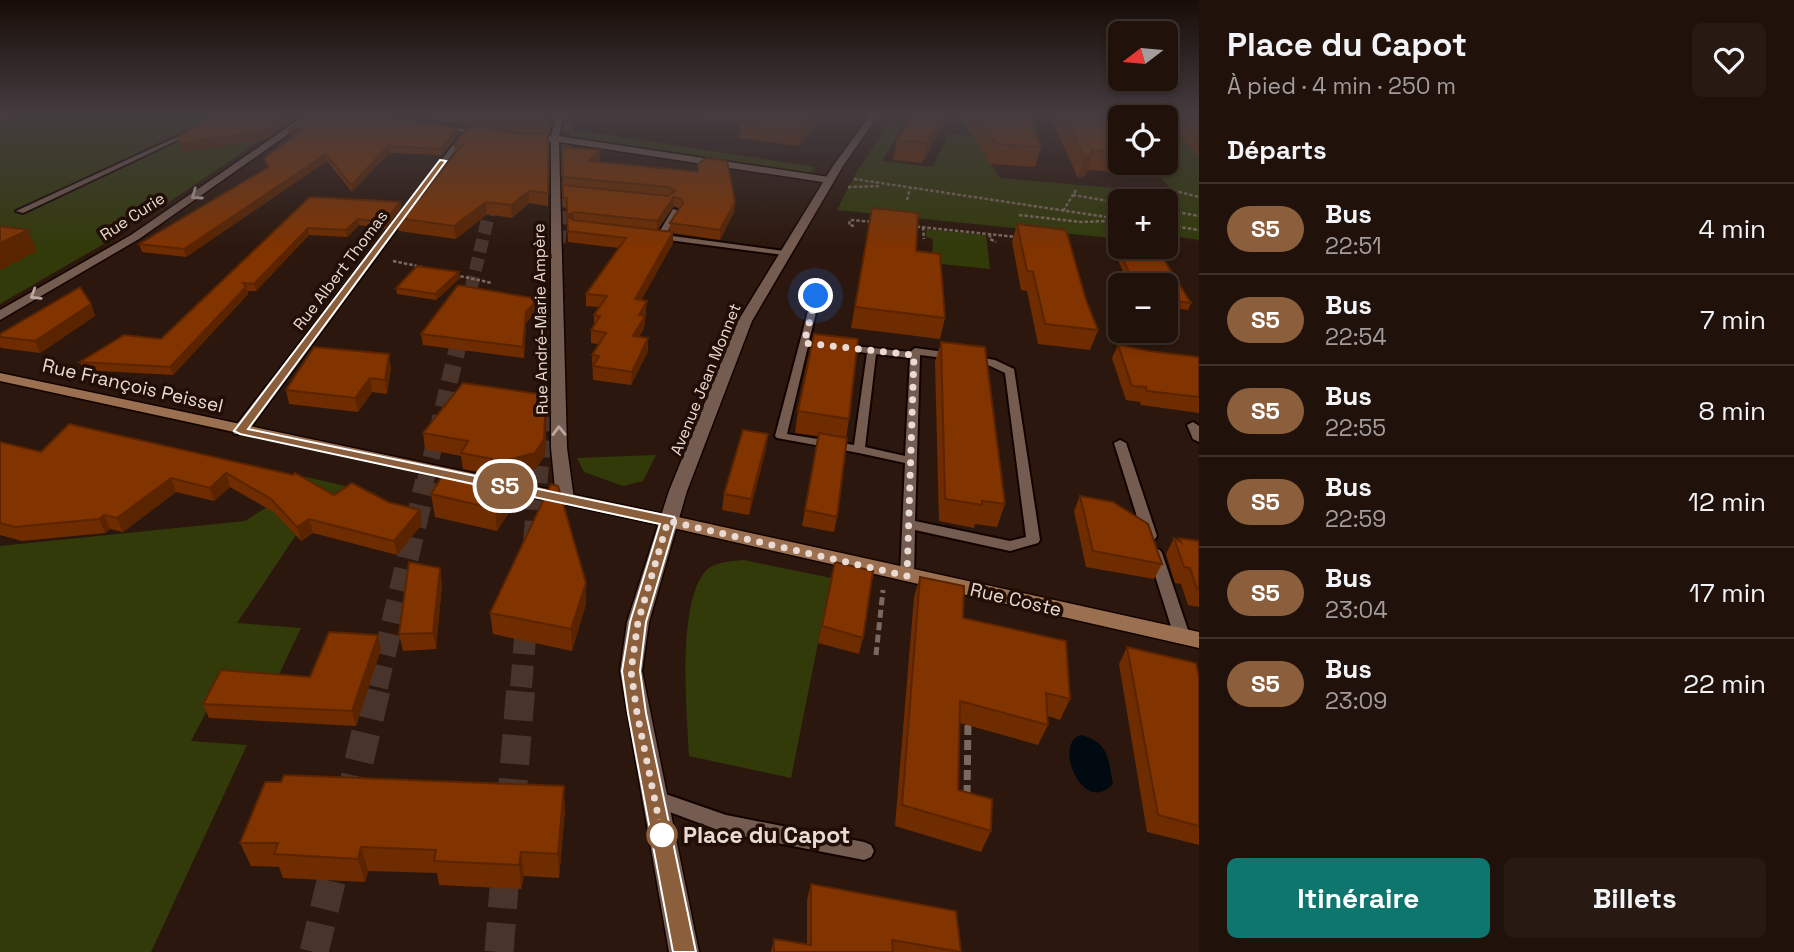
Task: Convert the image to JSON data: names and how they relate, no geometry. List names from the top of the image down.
{
  "streets": {
    "main road": ["Rue François Peissel", "Rue Coste"],
    "street": [
      "Rue Curie",
      "Rue Albert Thomas",
      "Rue André-Marie Ampère",
      "Avenue Jean Monnet"
    ]
  },
  "crossings": [
    ["Rue Albert Thomas", "Rue François Peissel"],
    ["Rue André-Marie Ampère", "Rue François Peissel"],
    ["Avenue Jean Monnet", "Rue François Peissel"],
    ["Avenue Jean Monnet", "Rue Coste"],
    ["Rue François Peissel", "Rue Coste"]
  ],
  "one_way": ["Rue Curie", "Rue André-Marie Ampère"],
  "places": ["Place du Capot"],
  "lines": ["bus line S5"],
  "north": "left",
  "page": {
    "on_map": "S5",
    "heading": [
      ["Place du Capot", "À pied · 4 min · 250 m"],
      "Départs"
    ],
    "map_buttons": ["+", "−"],
    "list": [
      {
        "mark": "S5",
        "name": "Bus",
        "note": "22:51",
        "value": "4 min"
      },
      {
        "mark": "S5",
        "name": "Bus",
        "note": "22:54",
        "value": "7 min"
      },
      {
        "mark": "S5",
        "name": "Bus",
        "note": "22:55",
        "value": "8 min"
      },
      {
        "mark": "S5",
        "name": "Bus",
        "note": "22:59",
        "value": "12 min"
      },
      {
        "mark": "S5",
        "name": "Bus",
        "note": "23:04",
        "value": "17 min"
      },
      {
        "mark": "S5",
        "name": "Bus",
        "note": "23:09",
        "value": "22 min"
      }
    ],
    "buttons": ["Itinéraire", "Billets"]
  }
}
